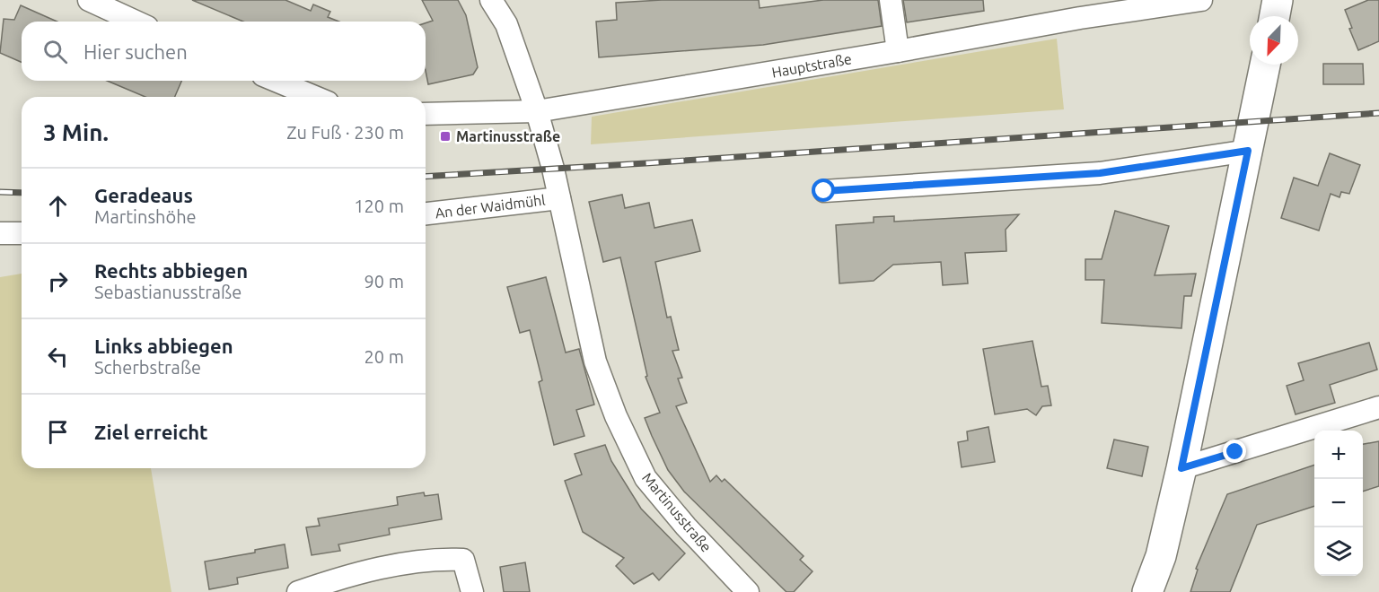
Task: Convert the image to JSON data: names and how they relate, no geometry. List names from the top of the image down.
{
  "streets": {
    "street": ["Hauptstraße", "An der Waidmühl", "Martinusstraße"]
  },
  "crossings": [
    ["Hauptstraße", "Martinusstraße"],
    ["An der Waidmühl", "Martinusstraße"]
  ],
  "places": {
    "transit": ["Martinusstraße"]
  },
  "north": "bottom left",
  "page": {
    "search": "Hier suchen",
    "heading": ["3 Min.", "Zu Fuß · 230 m"],
    "list": [
      ["Geradeaus", "Martinshöhe", "120 m"],
      ["Rechts abbiegen", "Sebastianusstraße", "90 m"],
      ["Links abbiegen", "Scherbstraße", "20 m"],
      "Ziel erreicht"
    ],
    "map_buttons": ["+", "−"]
  }
}
